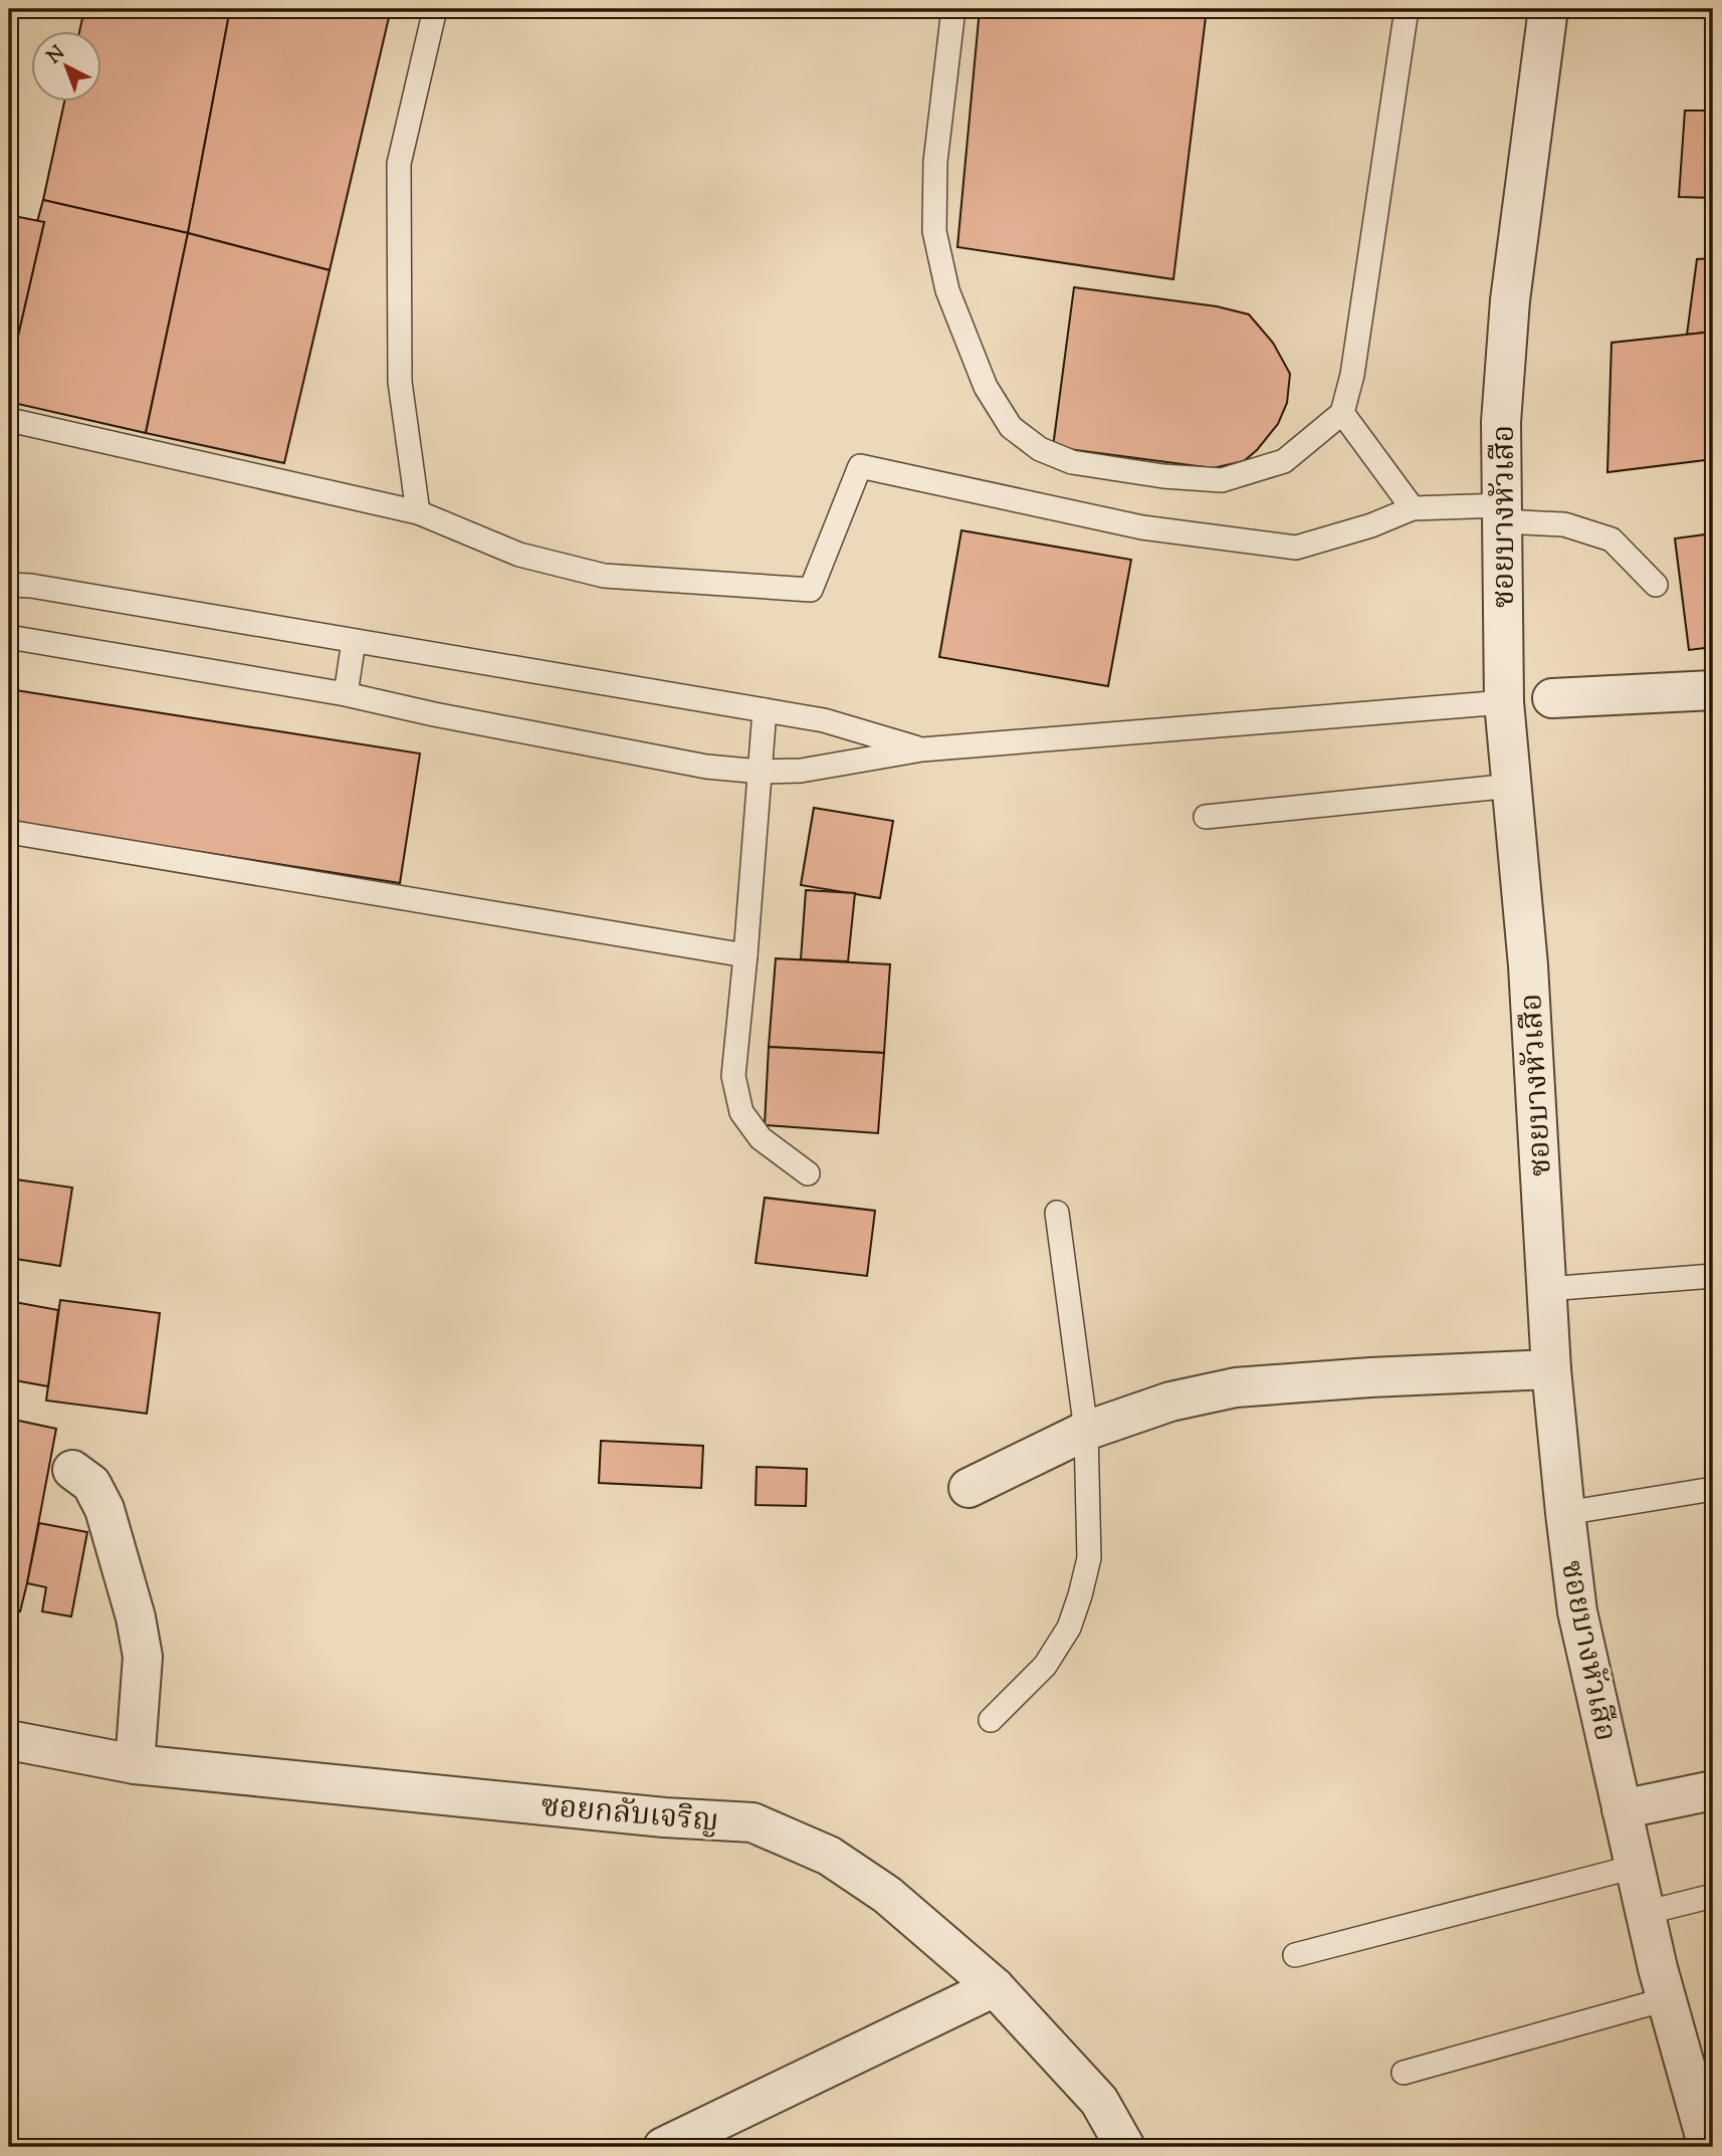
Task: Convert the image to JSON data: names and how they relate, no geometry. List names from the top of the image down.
{
  "streets": {
    "street": ["ซอยบางหัวเสือ", "ซอยกลับเจริญ"]
  },
  "north": "top left"
}
